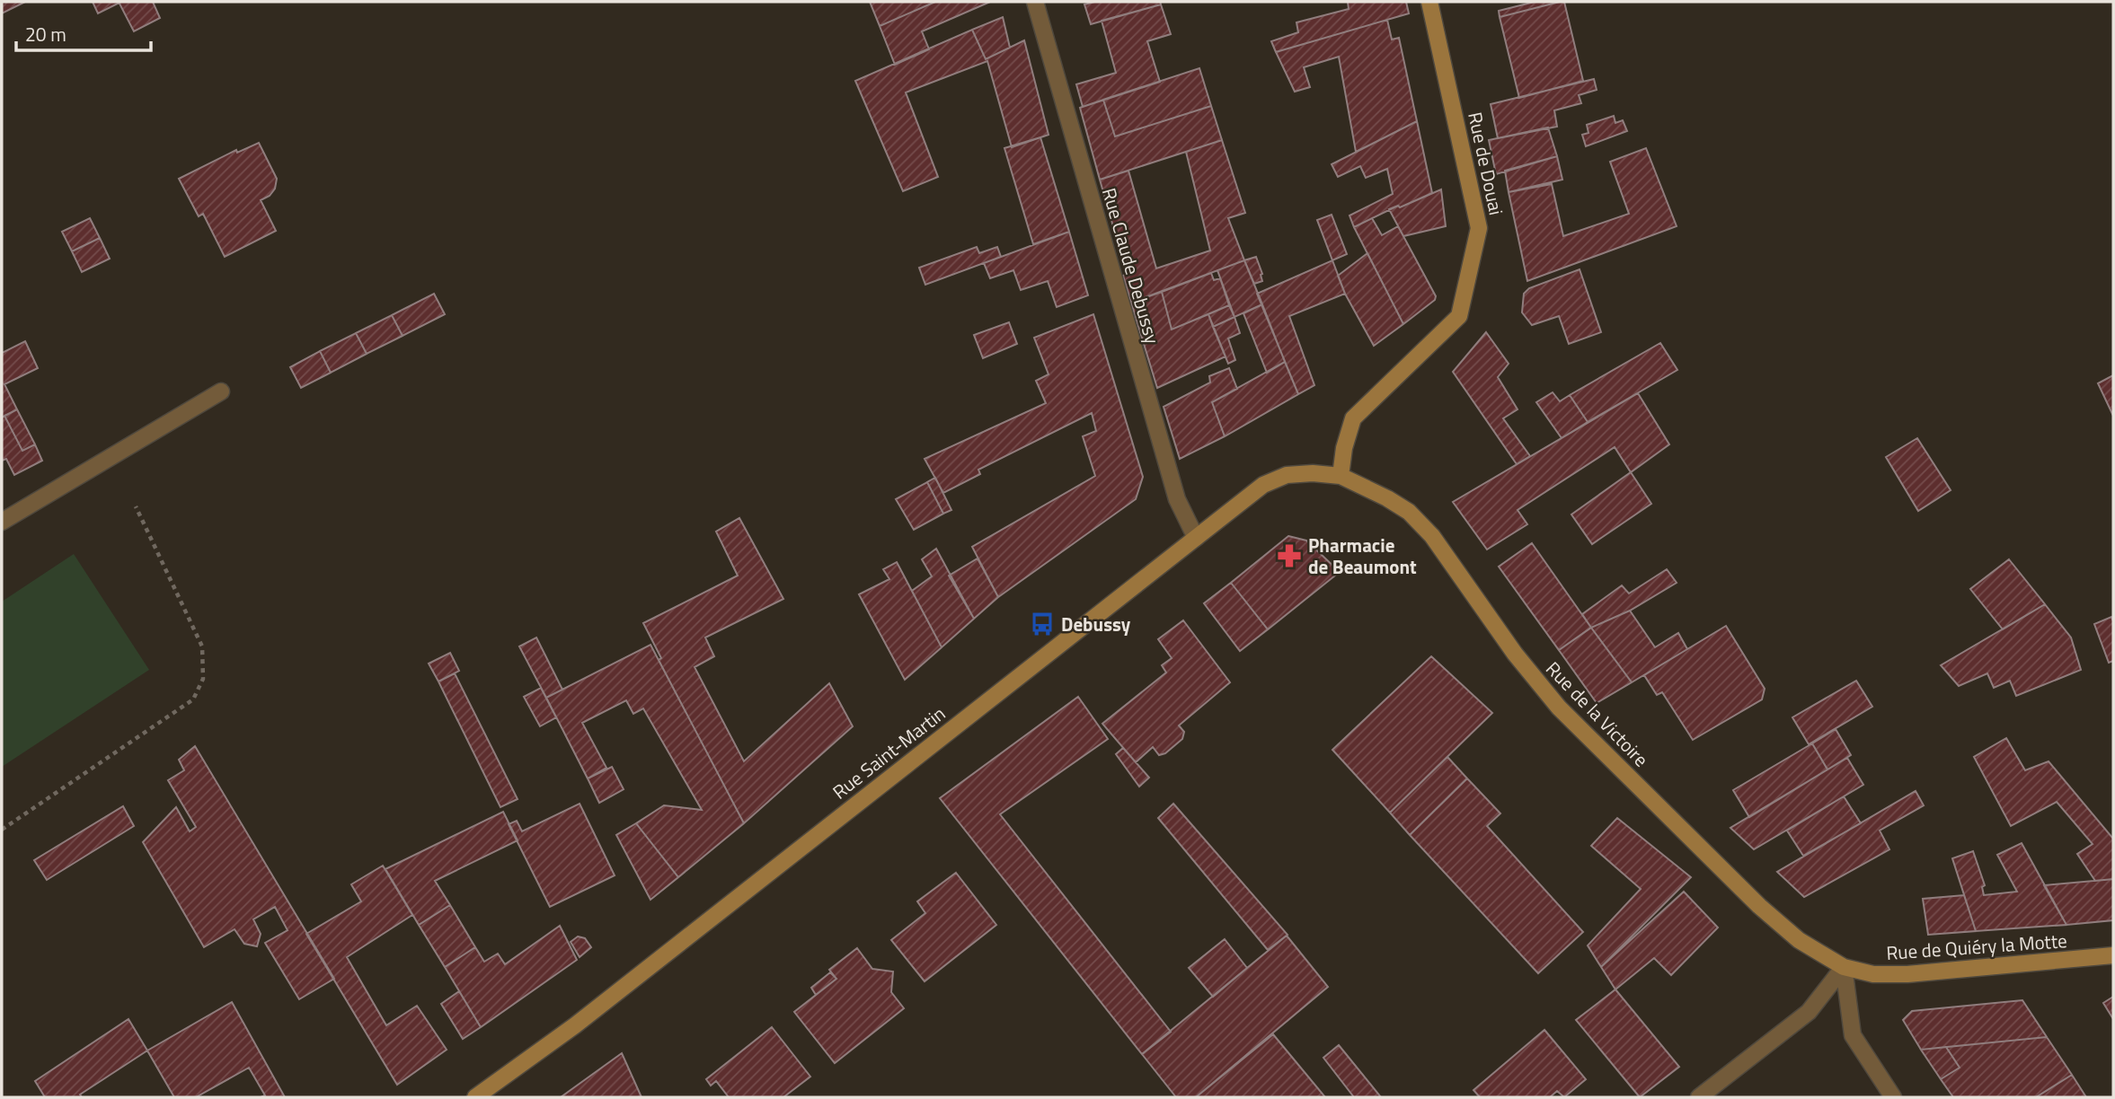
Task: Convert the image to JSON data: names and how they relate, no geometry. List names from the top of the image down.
{
  "streets": {
    "main road": [
      "Rue de Douai",
      "Rue de la Victoire",
      "Rue Saint-Martin",
      "Rue de Quiéry la Motte"
    ],
    "street": ["Rue Claude Debussy"]
  },
  "crossings": [
    ["Rue de Douai", "Rue de la Victoire"],
    ["Rue de Douai", "Rue Saint-Martin"],
    ["Rue Claude Debussy", "Rue Saint-Martin"],
    ["Rue de la Victoire", "Rue Saint-Martin"],
    ["Rue de la Victoire", "Rue de Quiéry la Motte"]
  ],
  "places": {
    "pharmacy": ["Pharmacie de Beaumont"],
    "bus stop": ["Debussy"]
  },
  "scale_bar": "20 m"
}
